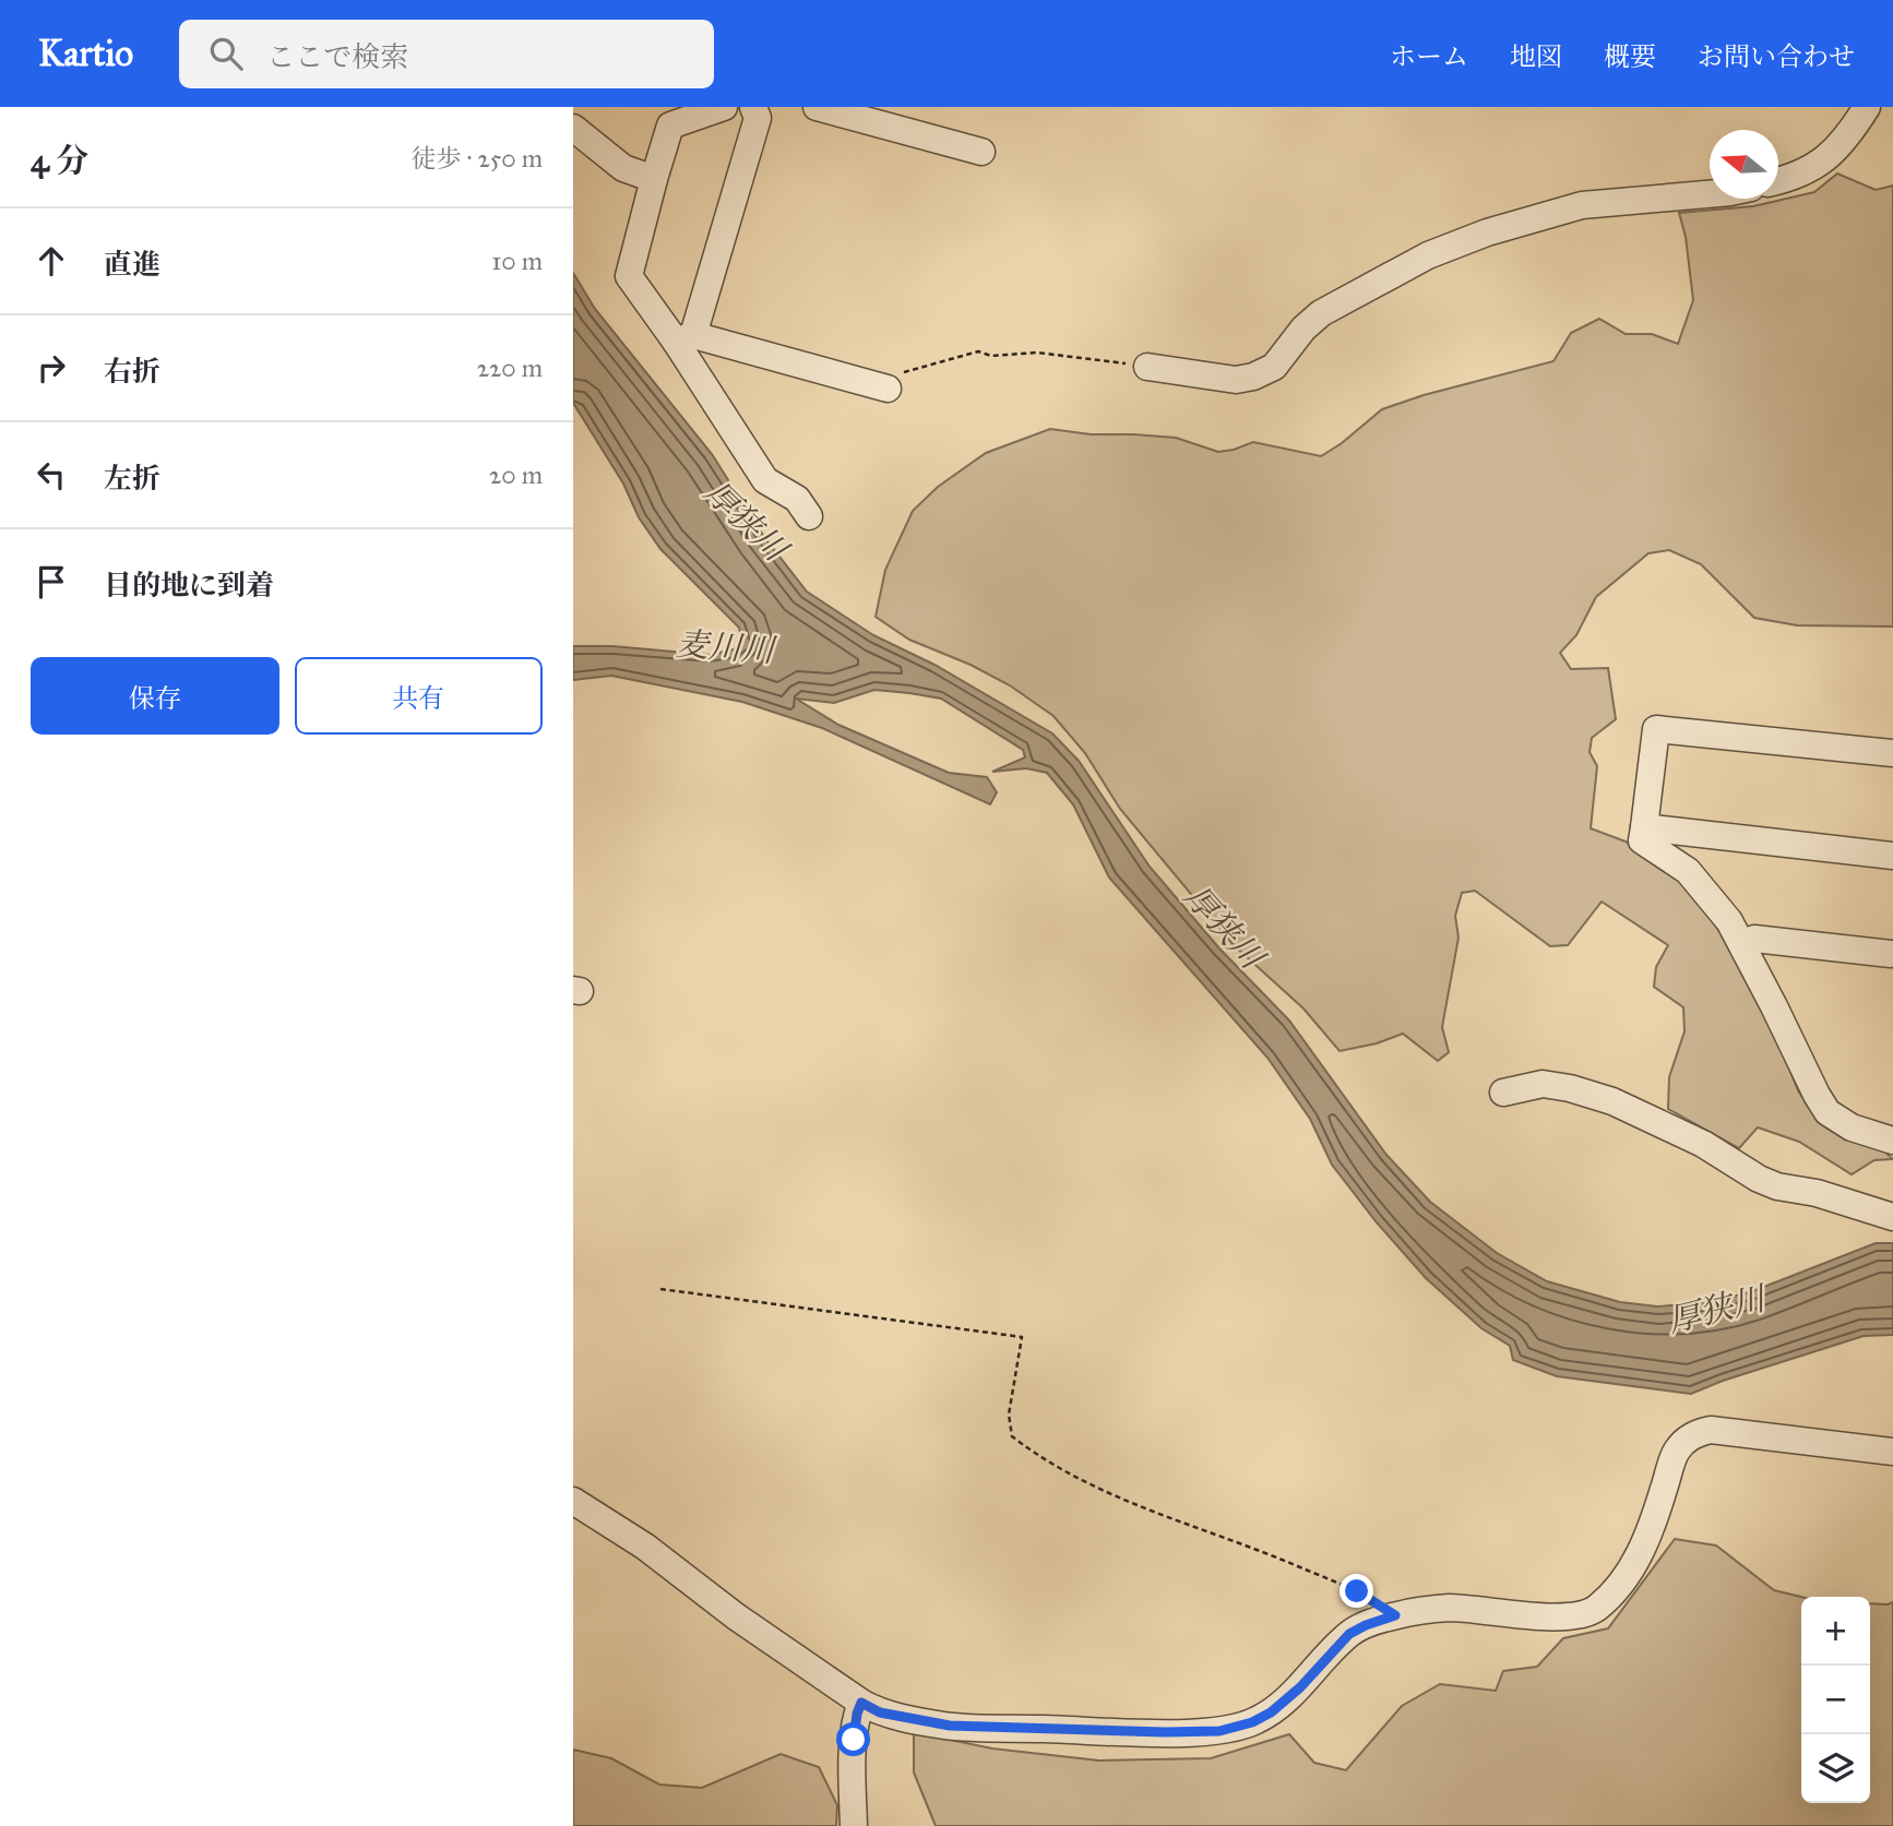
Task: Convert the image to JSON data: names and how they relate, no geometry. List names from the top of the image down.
{
  "water": ["厚狭川", "麦川川"],
  "north": "left",
  "page": {
    "header": "Kartio",
    "search": "ここで検索",
    "nav": [
      "ホーム",
      "地図",
      "概要",
      "お問い合わせ"
    ],
    "heading": ["4 分", "徒歩 · 250 m"],
    "list": [
      ["直進", "10 m"],
      ["右折", "220 m"],
      ["左折", "20 m"],
      "目的地に到着"
    ],
    "buttons": ["保存", "共有"],
    "map_buttons": ["+", "−"]
  }
}
